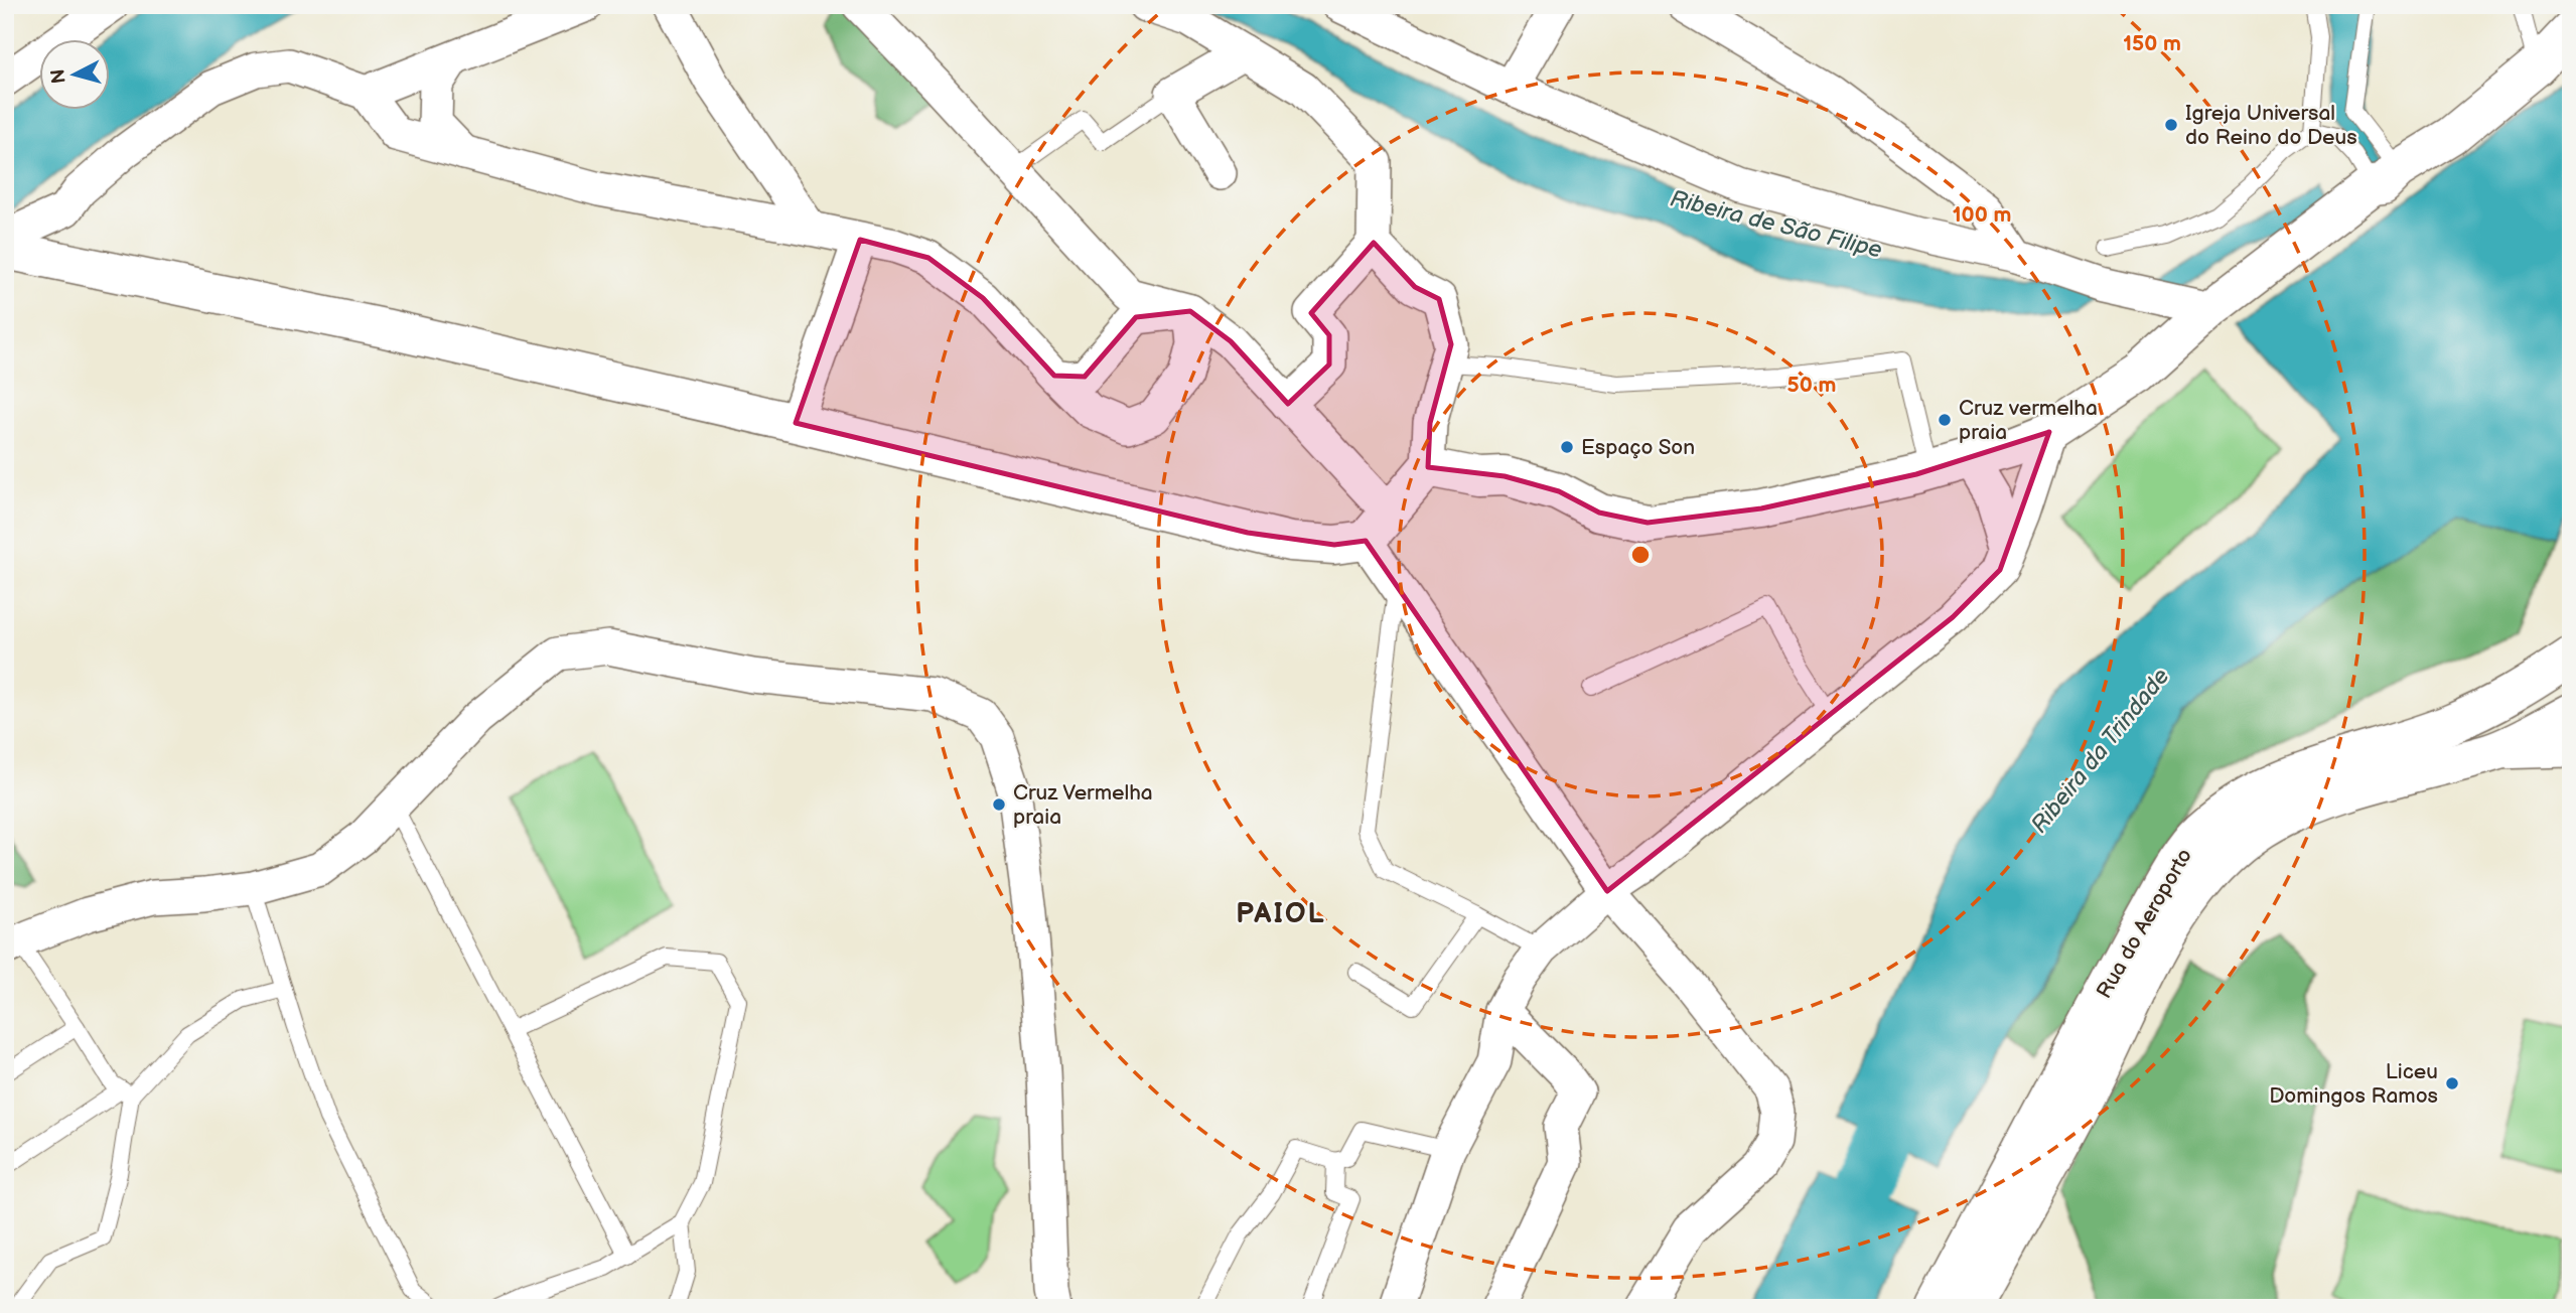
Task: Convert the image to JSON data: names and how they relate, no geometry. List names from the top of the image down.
{
  "streets": {
    "street": ["Rua do Aeroporto"]
  },
  "districts": ["PAIOL"],
  "water": ["Ribeira de São Filipe", "Ribeira da Trindade"],
  "places": [
    "Igreja Universal do Reino do Deus",
    "Cruz vermelha praia",
    "Espaço Son",
    "Cruz Vermelha praia",
    "Liceu Domingos Ramos"
  ],
  "north": "left",
  "rings": ["150 m", "100 m", "50 m"]
}
